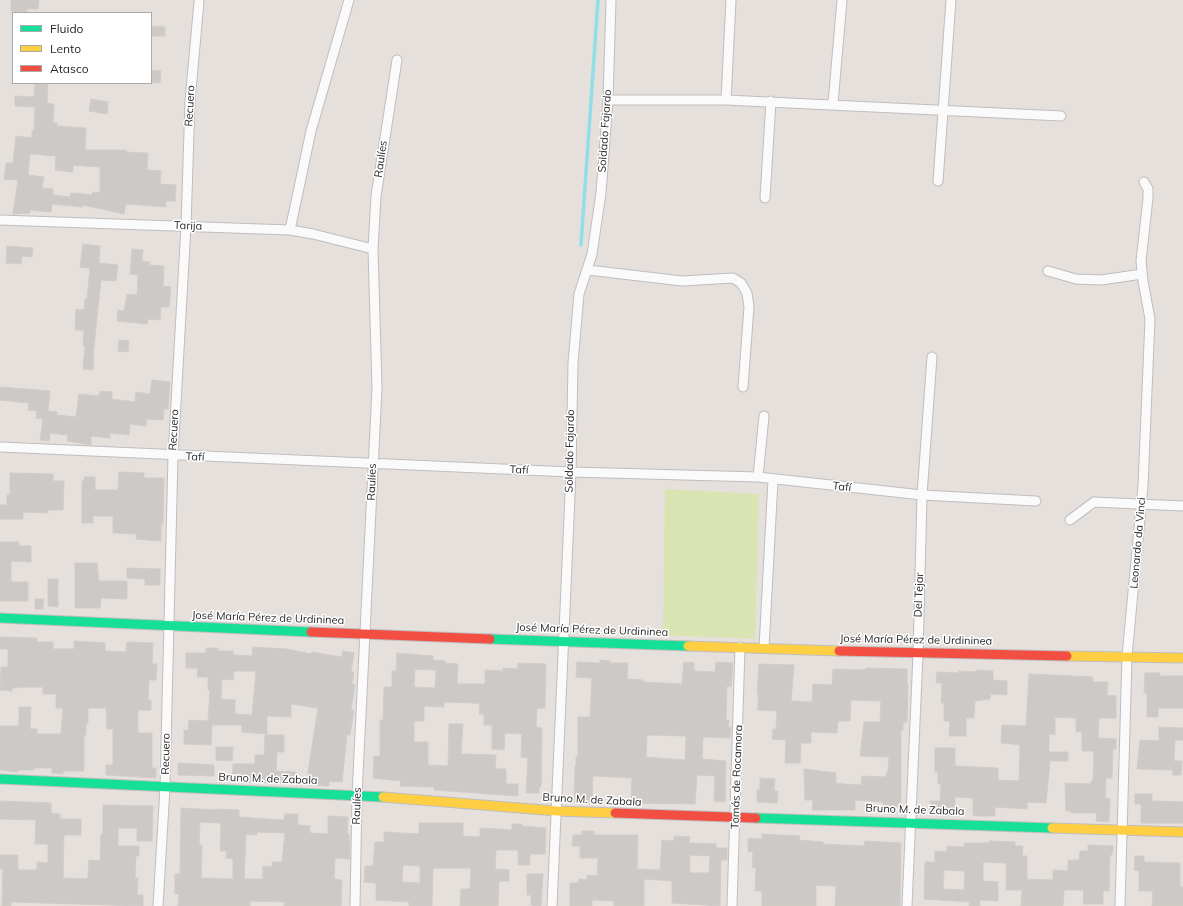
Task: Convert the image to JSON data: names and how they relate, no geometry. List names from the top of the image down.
{
  "streets": {
    "street": [
      "Recuero",
      "Soldado Fajardo",
      "Raulíes",
      "Tarija",
      "Tafí",
      "Leonardo da Vinci",
      "Del Tejar",
      "José María Pérez de Urdininea",
      "Tomás de Rocamora",
      "Bruno M. de Zabala"
    ]
  },
  "crossings": [
    ["Recuero", "Tarija"],
    ["Recuero", "Tafí"],
    ["Recuero", "José María Pérez de Urdininea"],
    ["Recuero", "Bruno M. de Zabala"],
    ["Soldado Fajardo", "Tafí"],
    ["Soldado Fajardo", "José María Pérez de Urdininea"],
    ["Soldado Fajardo", "Bruno M. de Zabala"],
    ["Raulíes", "Tarija"],
    ["Raulíes", "Tafí"],
    ["Raulíes", "José María Pérez de Urdininea"],
    ["Raulíes", "Bruno M. de Zabala"],
    ["Tafí", "Del Tejar"],
    ["Leonardo da Vinci", "José María Pérez de Urdininea"],
    ["Leonardo da Vinci", "Bruno M. de Zabala"],
    ["Del Tejar", "José María Pérez de Urdininea"],
    ["Del Tejar", "Bruno M. de Zabala"],
    ["José María Pérez de Urdininea", "Tomás de Rocamora"],
    ["Tomás de Rocamora", "Bruno M. de Zabala"]
  ],
  "legend": ["Fluido", "Lento", "Atasco"]
}
